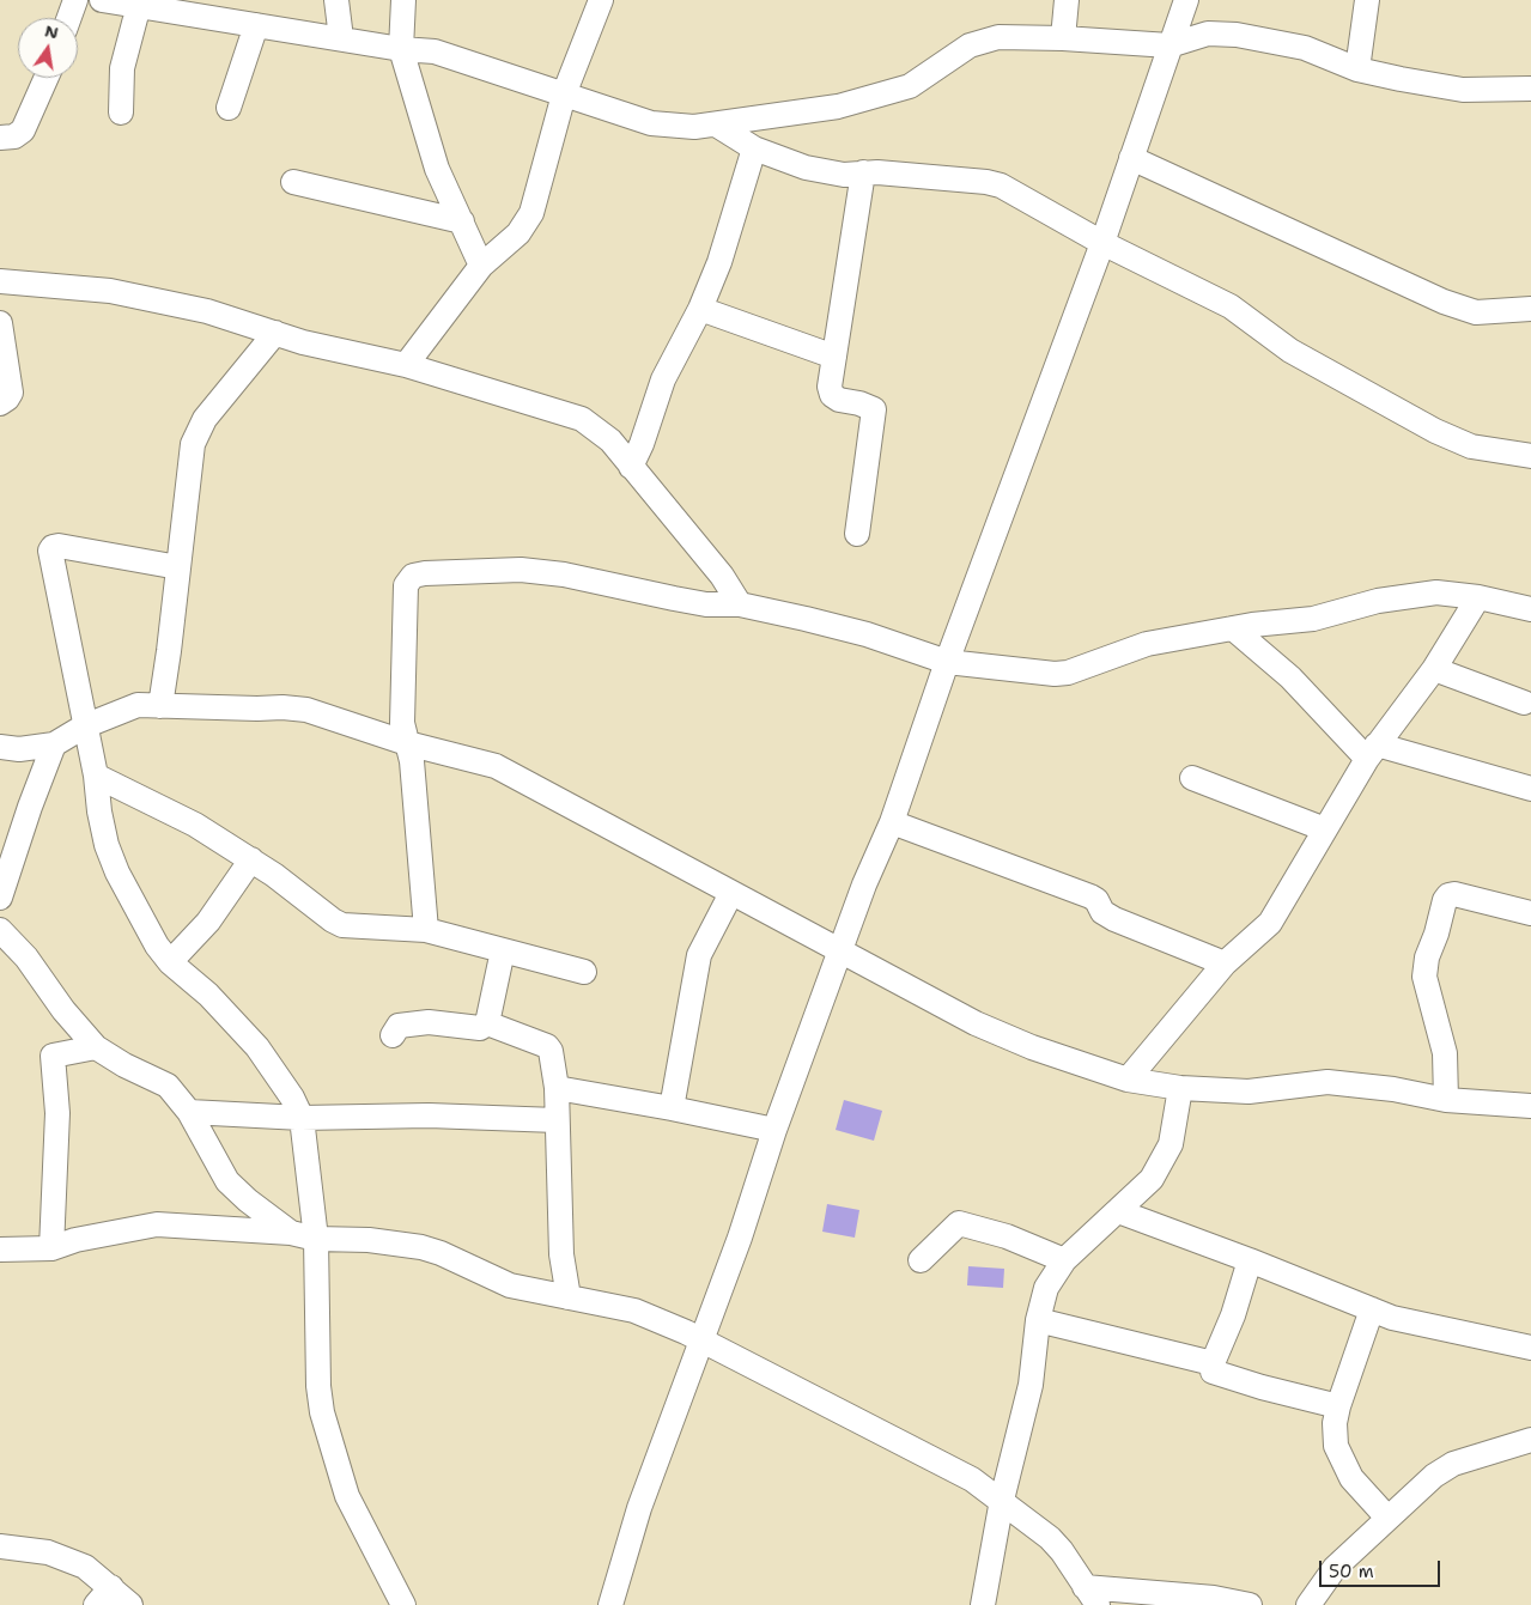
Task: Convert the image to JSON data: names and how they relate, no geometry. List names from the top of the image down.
{
  "scale_bar": "50 m",
  "north": "top"
}
